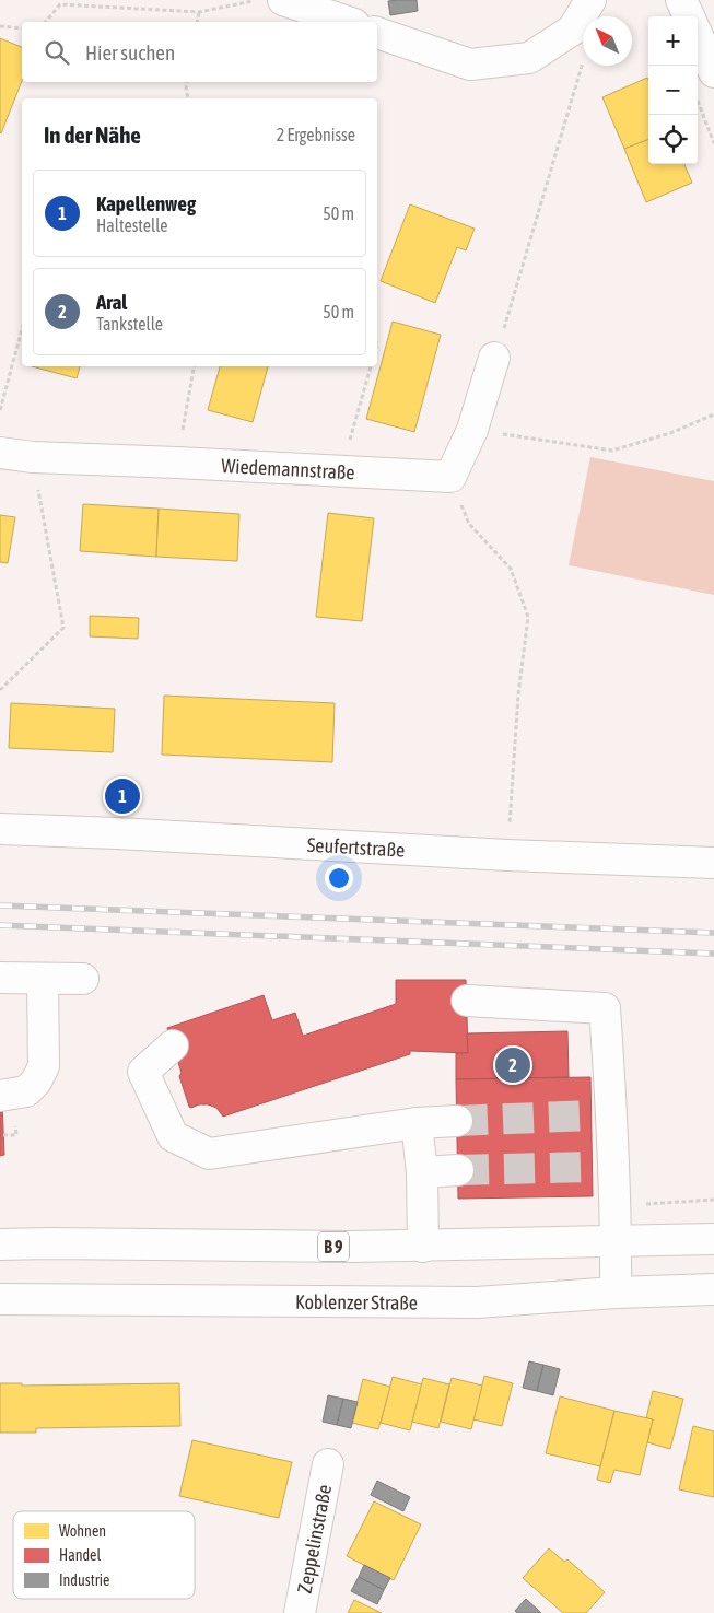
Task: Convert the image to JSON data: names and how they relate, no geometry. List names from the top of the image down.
{
  "streets": {
    "main road": [
      "Wiedemannstraße",
      "Seufertstraße",
      "B 9",
      "Koblenzer Straße",
      "Zeppelinstraße"
    ]
  },
  "legend": ["Wohnen", "Handel", "Industrie"],
  "north": "top left",
  "page": {
    "map_buttons": ["+", "−"],
    "search": "Hier suchen",
    "heading": ["In der Nähe", "2 Ergebnisse"],
    "list": [
      {
        "mark": "1",
        "name": "Kapellenweg",
        "note": "Haltestelle",
        "value": "50 m"
      },
      {
        "mark": "2",
        "name": "Aral",
        "note": "Tankstelle",
        "value": "50 m"
      }
    ],
    "pins": ["1", "2"]
  }
}
